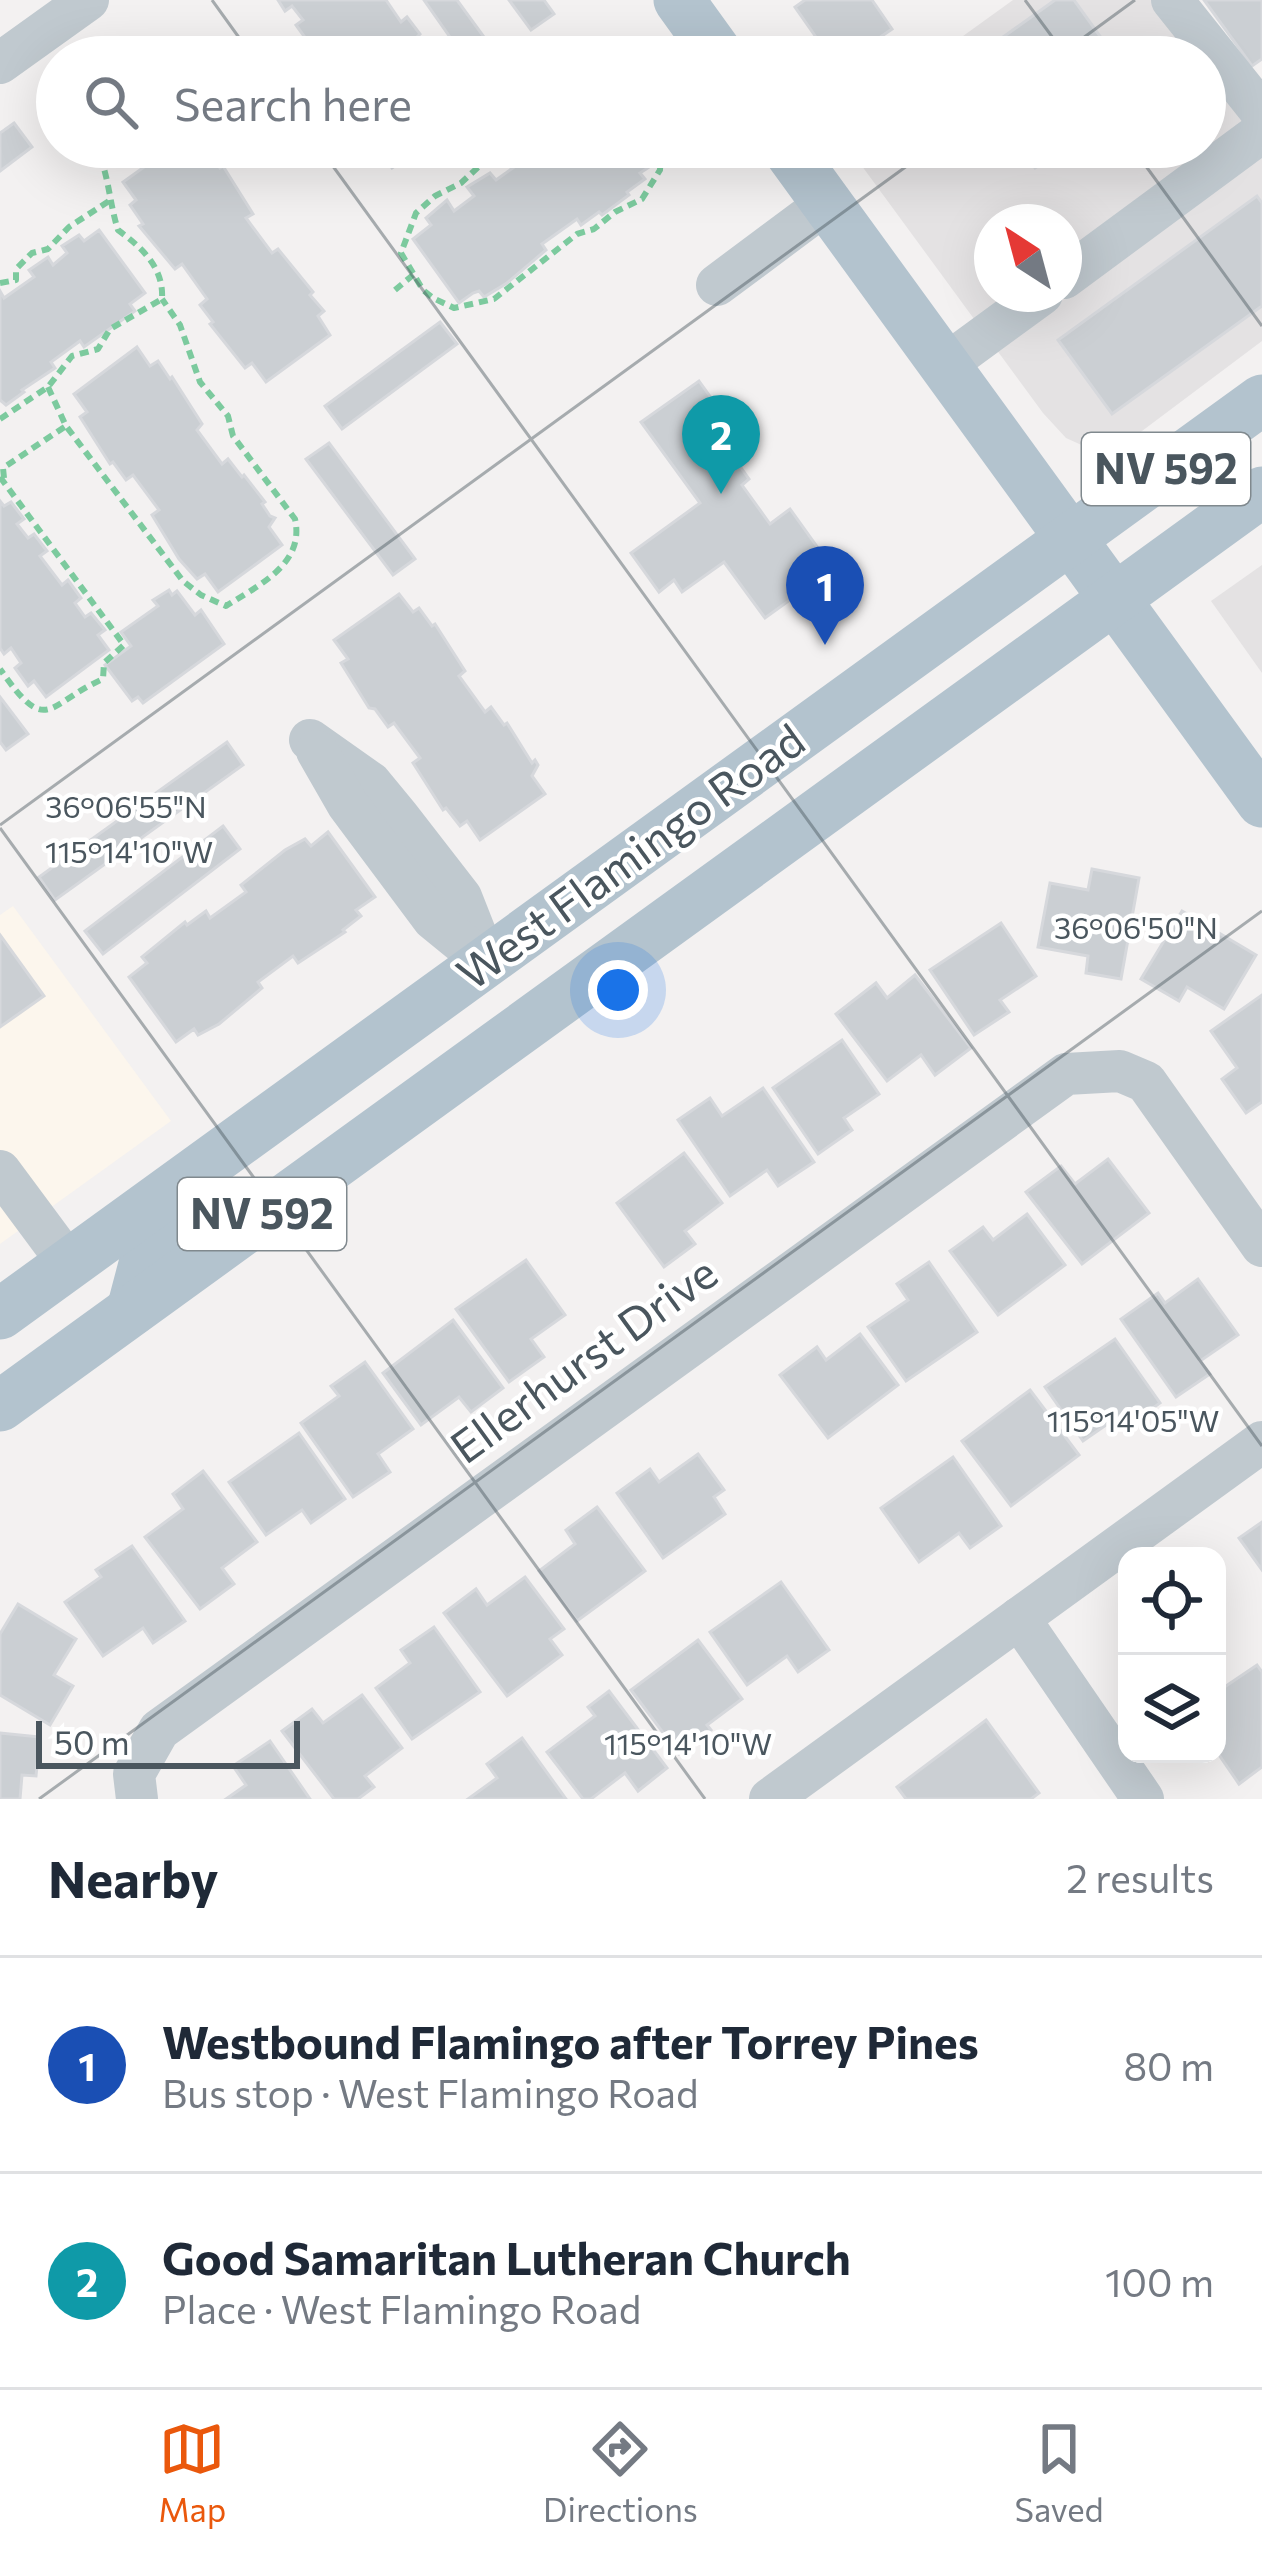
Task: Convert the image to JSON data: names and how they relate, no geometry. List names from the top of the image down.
{
  "streets": {
    "main road": ["NV 592", "West Flamingo Road"],
    "street": ["Ellerhurst Drive"]
  },
  "scale_bar": "50 m",
  "north": "top left",
  "page": {
    "search": "Search here",
    "pins": ["2", "1"],
    "scale": "50 m",
    "heading": ["Nearby", "2 results"],
    "list": [
      {
        "mark": "1",
        "name": "Westbound Flamingo after Torrey Pines",
        "note": "Bus stop · West Flamingo Road",
        "value": "80 m"
      },
      {
        "mark": "2",
        "name": "Good Samaritan Lutheran Church",
        "note": "Place · West Flamingo Road",
        "value": "100 m"
      }
    ],
    "nav": ["Map", "Directions", "Saved"]
  },
  "coordinates": [
    "36°06'55\"N",
    "115°14'10\"W",
    "36°06'50\"N",
    "115°14'05\"W"
  ]
}
